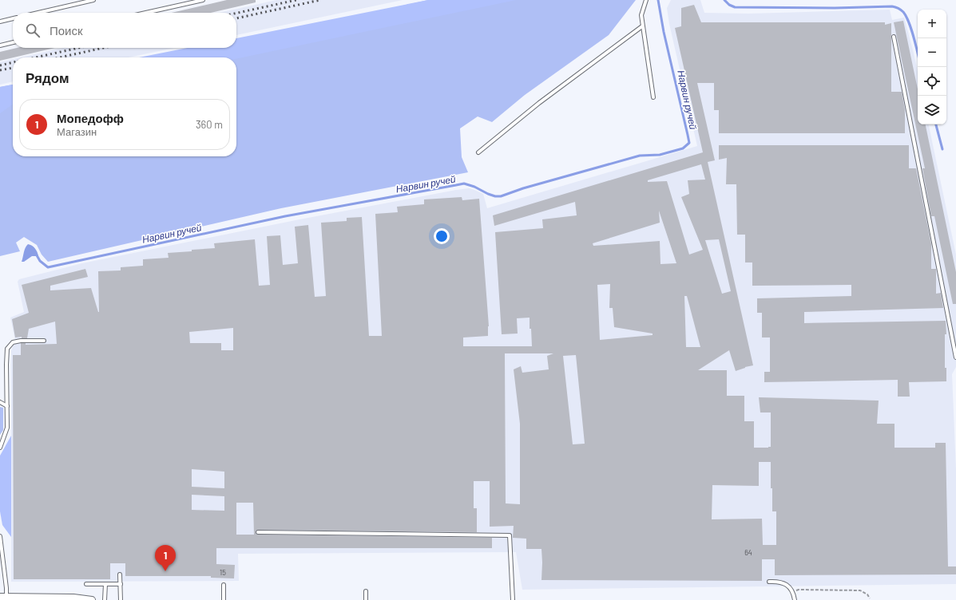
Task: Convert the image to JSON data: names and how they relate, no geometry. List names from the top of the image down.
{
  "water": ["Нарвин ручей"],
  "house_numbers": ["64", "15"],
  "page": {
    "map_buttons": ["+", "−"],
    "search": "Поиск",
    "heading": "Рядом",
    "list": [
      {
        "mark": "1",
        "name": "Мопедофф",
        "note": "Магазин",
        "value": "360 m"
      }
    ],
    "pins": "1"
  }
}
